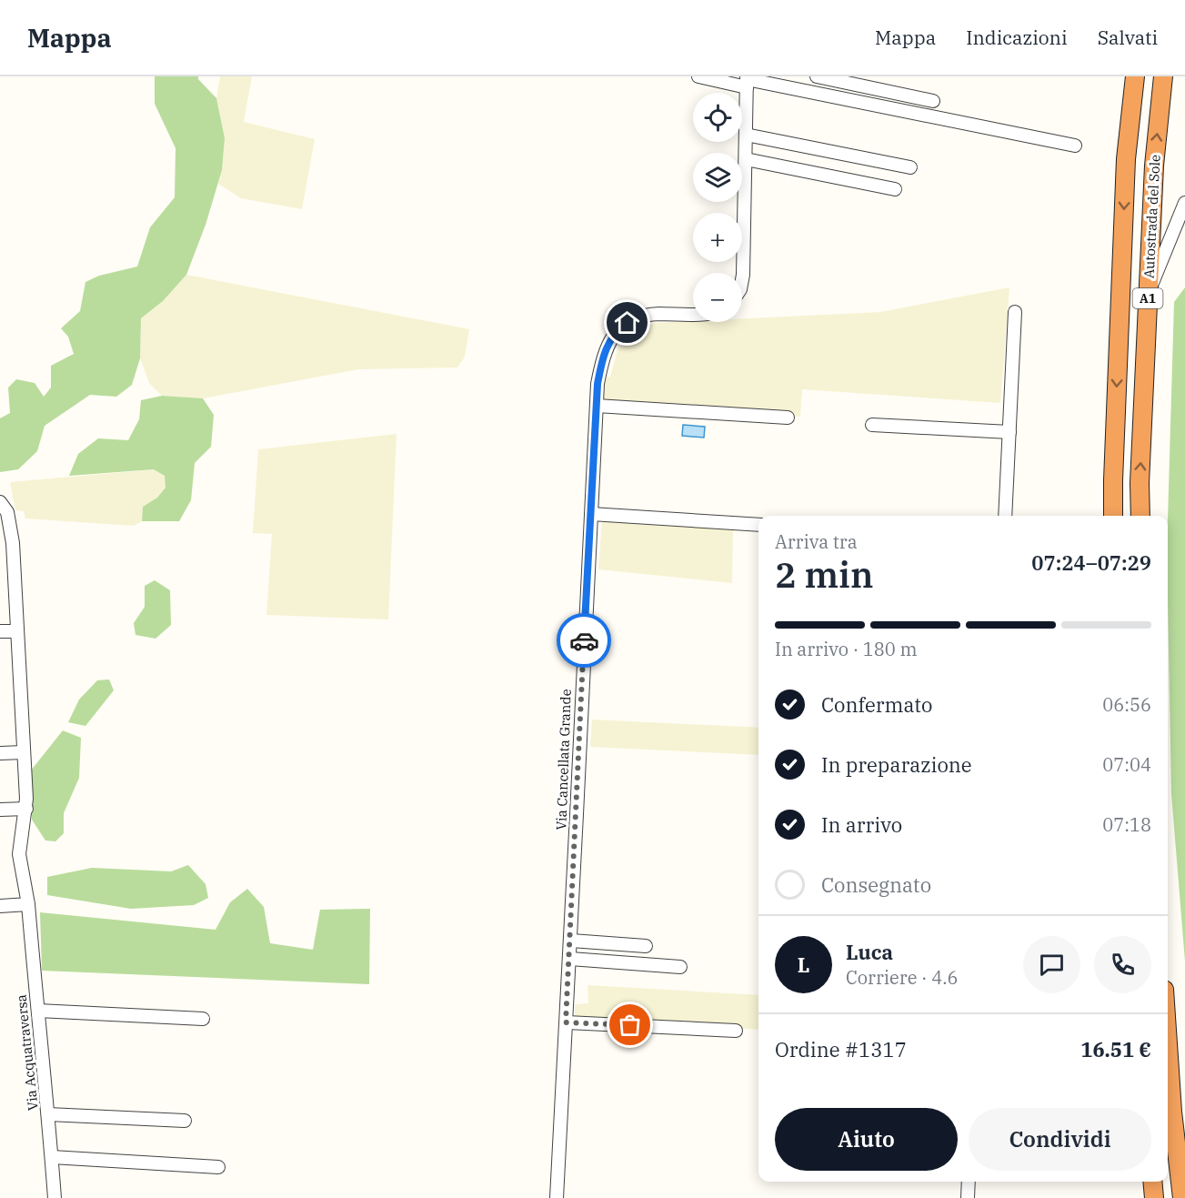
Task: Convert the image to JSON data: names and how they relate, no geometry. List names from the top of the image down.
{
  "streets": {
    "highway": ["Autostrada del Sole", "A1"],
    "street": ["Via Cancellata Grande", "Via Acquatraversa"]
  },
  "page": {
    "header": "Mappa",
    "nav": ["Mappa", "Indicazioni", "Salvati"],
    "map_buttons": ["+", "−"],
    "heading": ["2 min", "Arriva tra", "07:24–07:29"],
    "panel": [
      "Luca",
      "Corriere · 4.6",
      "Ordine #1317",
      "16.51 €"
    ],
    "bar": "In arrivo · 180 m",
    "list": [
      ["Confermato", "06:56"],
      ["In preparazione", "07:04"],
      ["In arrivo", "07:18"],
      "Consegnato"
    ],
    "round": "L",
    "buttons": ["Aiuto", "Condividi"]
  }
}
